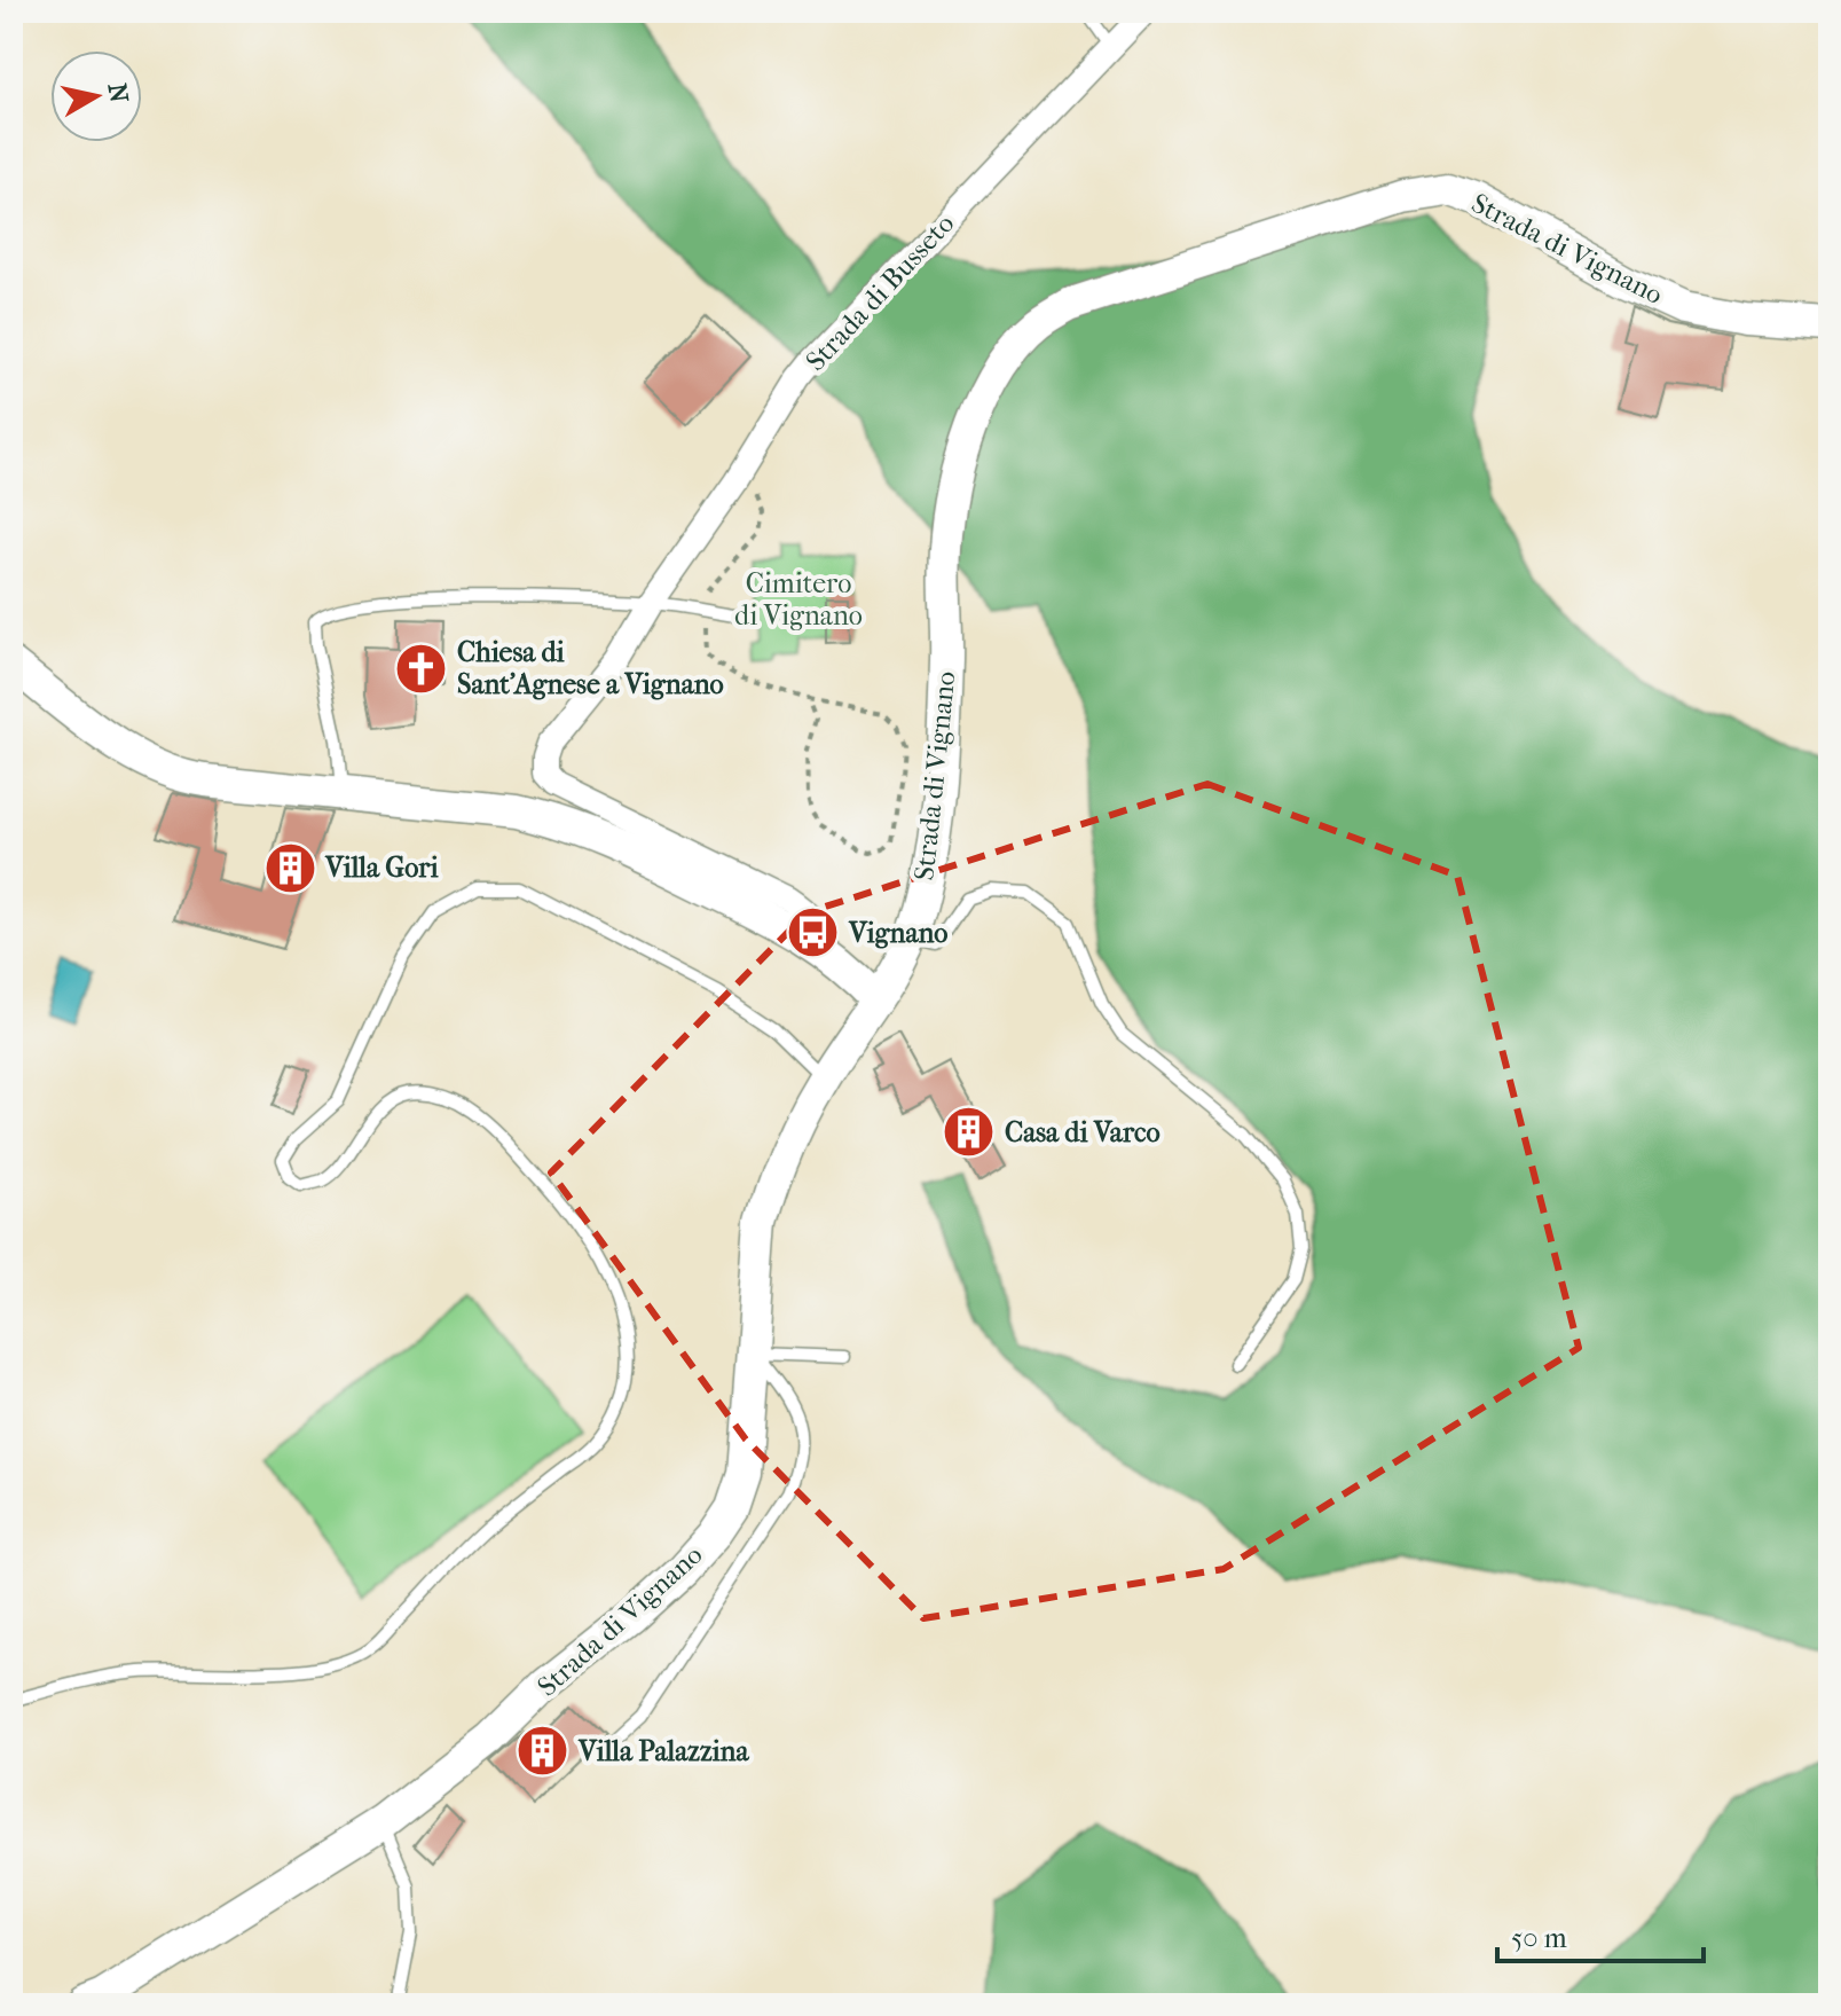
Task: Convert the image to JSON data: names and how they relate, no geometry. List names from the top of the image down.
{
  "streets": {
    "street": ["Strada di Vignano", "Strada di Busseto"]
  },
  "crossings": [
    ["Strada di Vignano", "Strada di Busseto"]
  ],
  "parks": ["Cimitero di Vignano"],
  "places": {
    "church": ["Chiesa di Sant'Agnese a Vignano"],
    "building": ["Villa Gori", "Casa di Varco", "Villa Palazzina"],
    "bus stop": ["Vignano"]
  },
  "scale_bar": "50 m",
  "north": "right"
}
